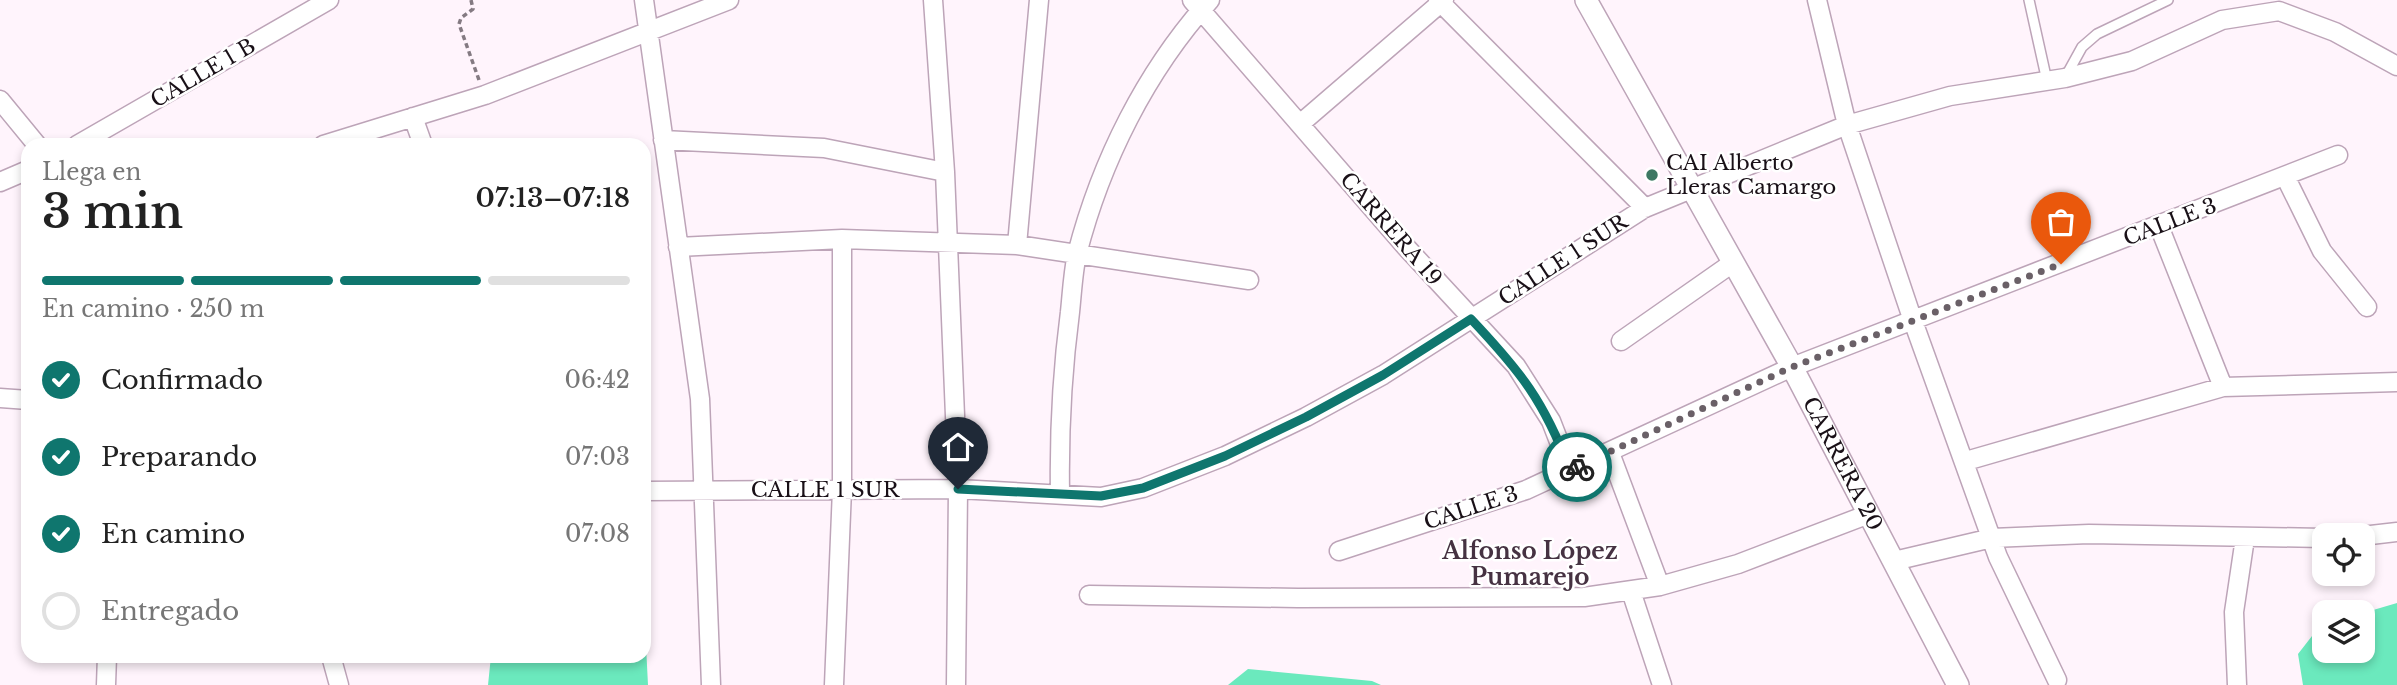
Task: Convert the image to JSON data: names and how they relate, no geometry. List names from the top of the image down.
{
  "streets": {
    "street": [
      "CALLE 1 B",
      "CALLE 3",
      "CARRERA 19",
      "CALLE 1 SUR",
      "CARRERA 20"
    ]
  },
  "crossings": [
    ["CALLE 3", "CARRERA 19"],
    ["CALLE 3", "CARRERA 20"],
    ["CARRERA 19", "CALLE 1 SUR"],
    ["CALLE 1 SUR", "CARRERA 20"]
  ],
  "districts": ["Alfonso López Pumarejo"],
  "places": ["CAI Alberto Lleras Camargo"],
  "page": {
    "heading": ["3 min", "Llega en", "07:13–07:18"],
    "bar": "En camino · 250 m",
    "list": [
      ["Confirmado", "06:42"],
      ["Preparando", "07:03"],
      ["En camino", "07:08"],
      "Entregado"
    ]
  }
}
